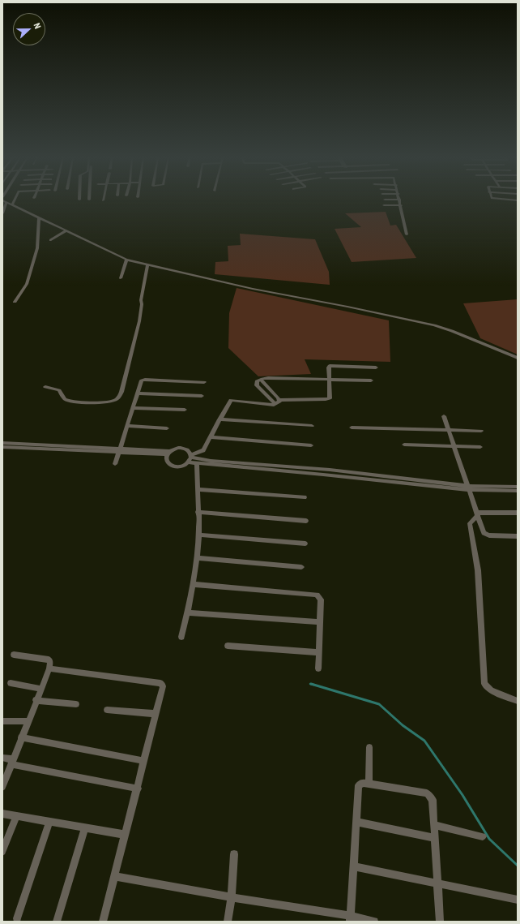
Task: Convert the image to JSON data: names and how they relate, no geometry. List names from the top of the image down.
{
  "north": "right"
}
